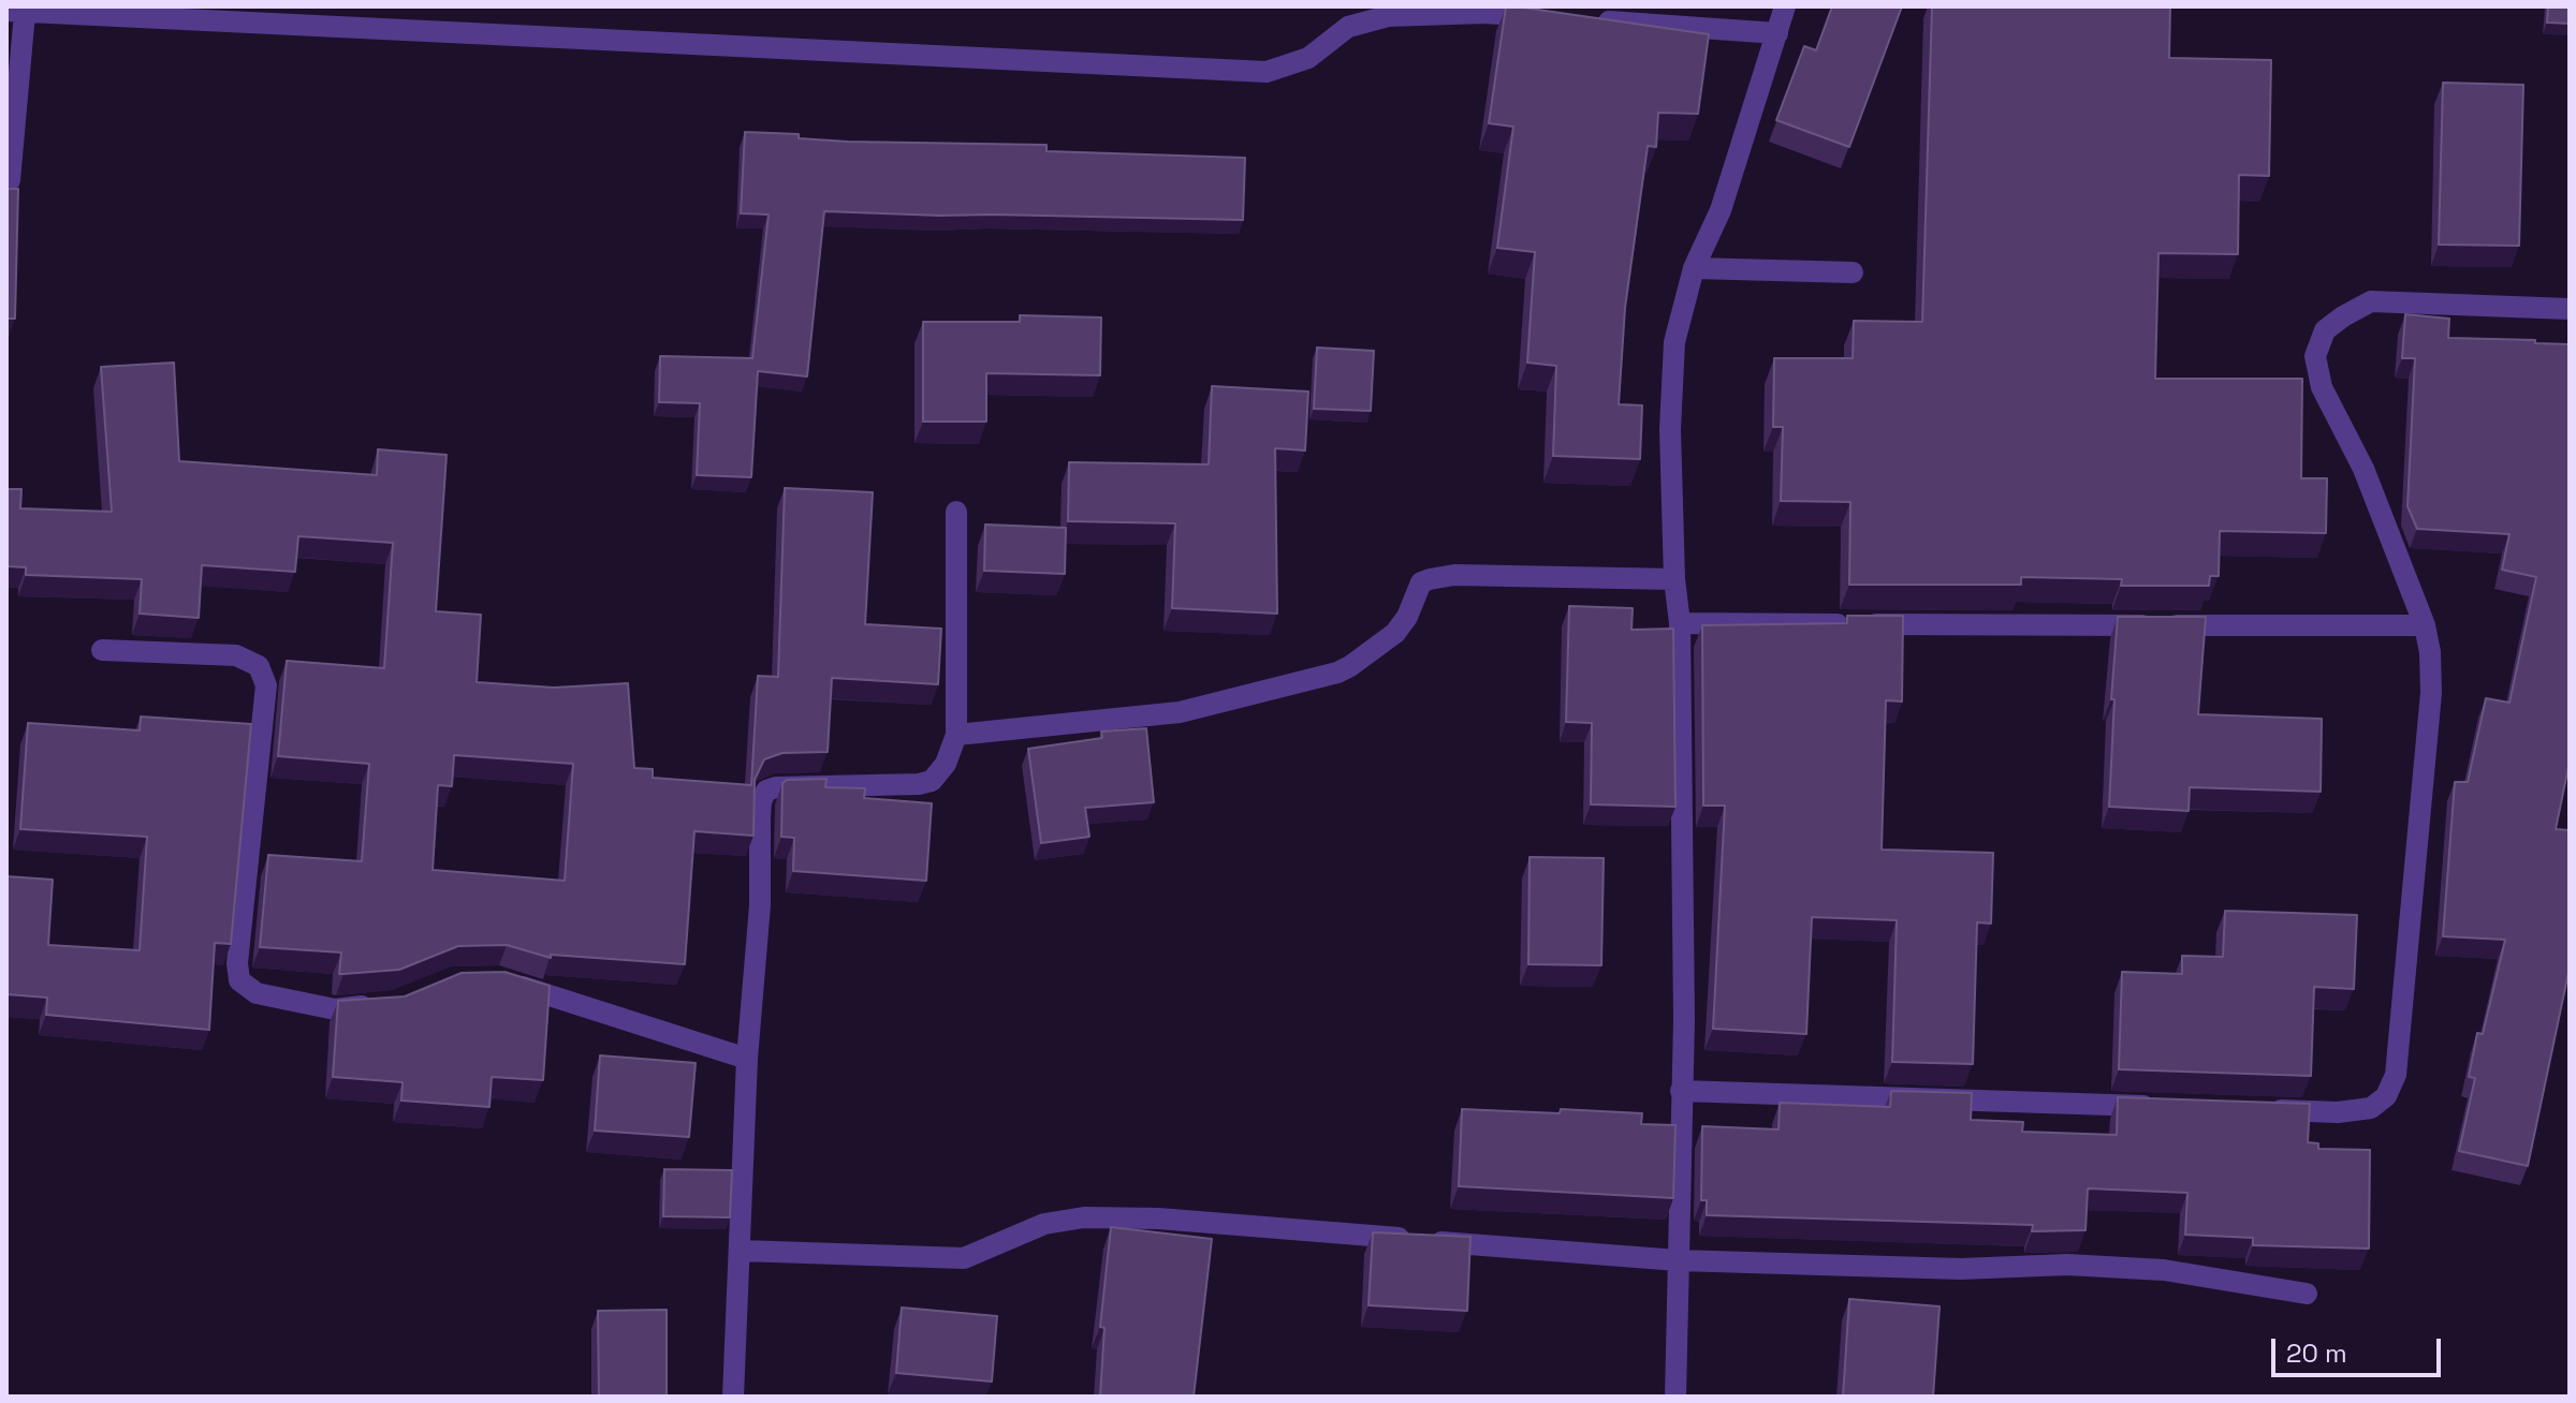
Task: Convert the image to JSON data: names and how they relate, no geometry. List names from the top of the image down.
{
  "scale_bar": "20 m"
}
